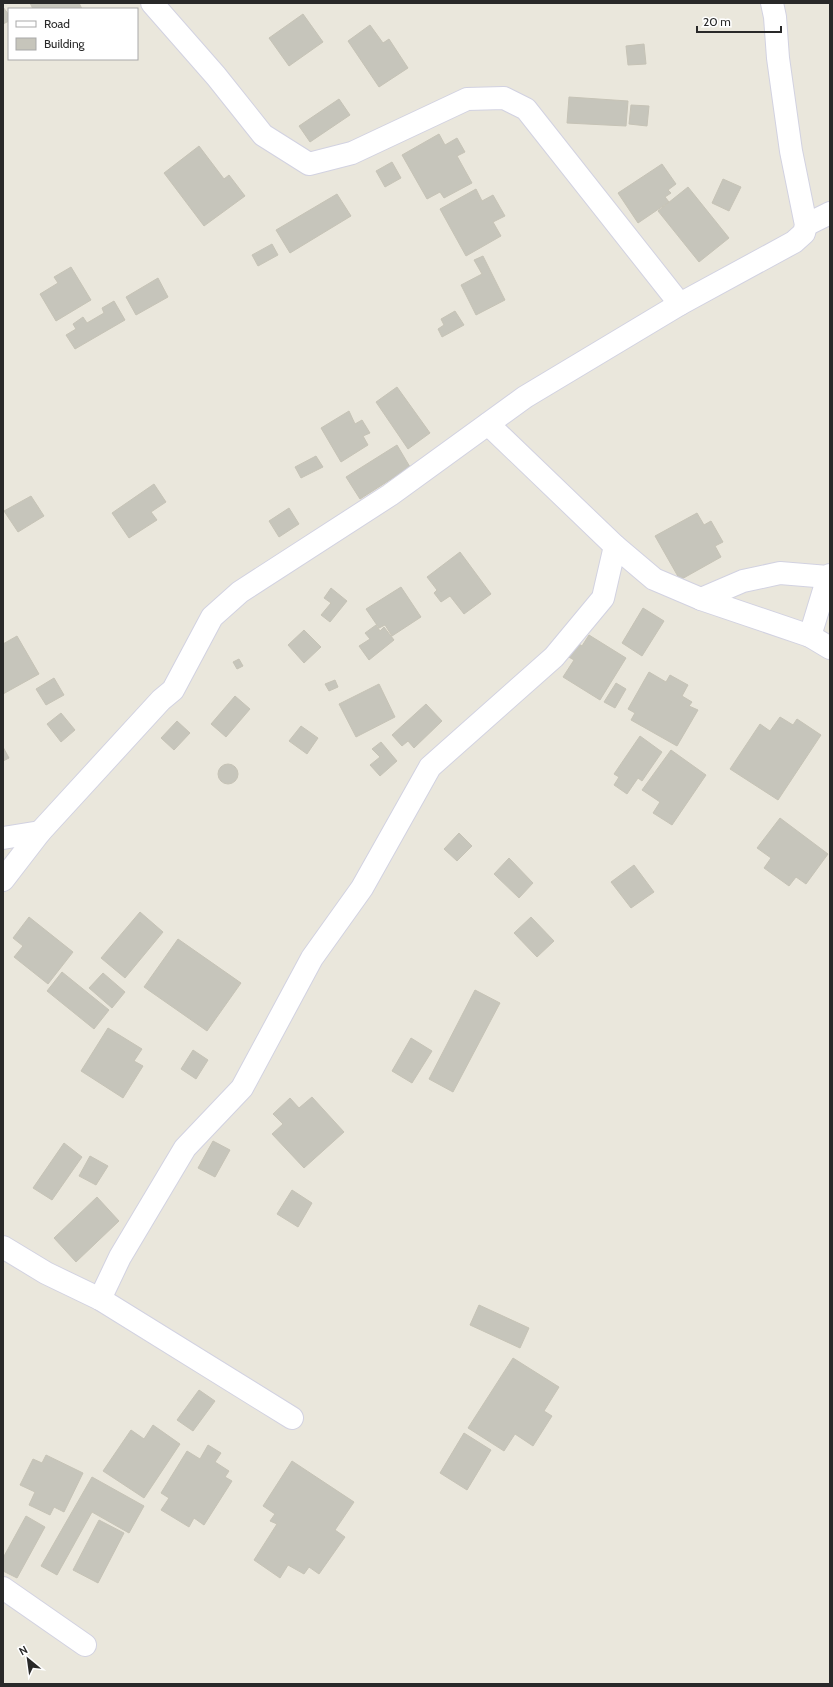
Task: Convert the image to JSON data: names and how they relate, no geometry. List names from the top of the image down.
{
  "legend": ["Road", "Building"],
  "scale_bar": "20 m",
  "north": "top left"
}
